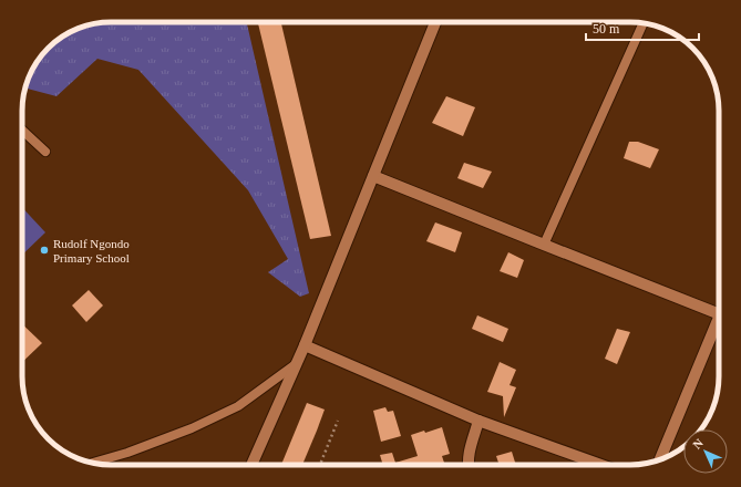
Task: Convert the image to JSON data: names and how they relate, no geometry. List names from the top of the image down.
{
  "places": ["Rudolf Ngondo Primary School"],
  "scale_bar": "50 m",
  "north": "top left"
}
